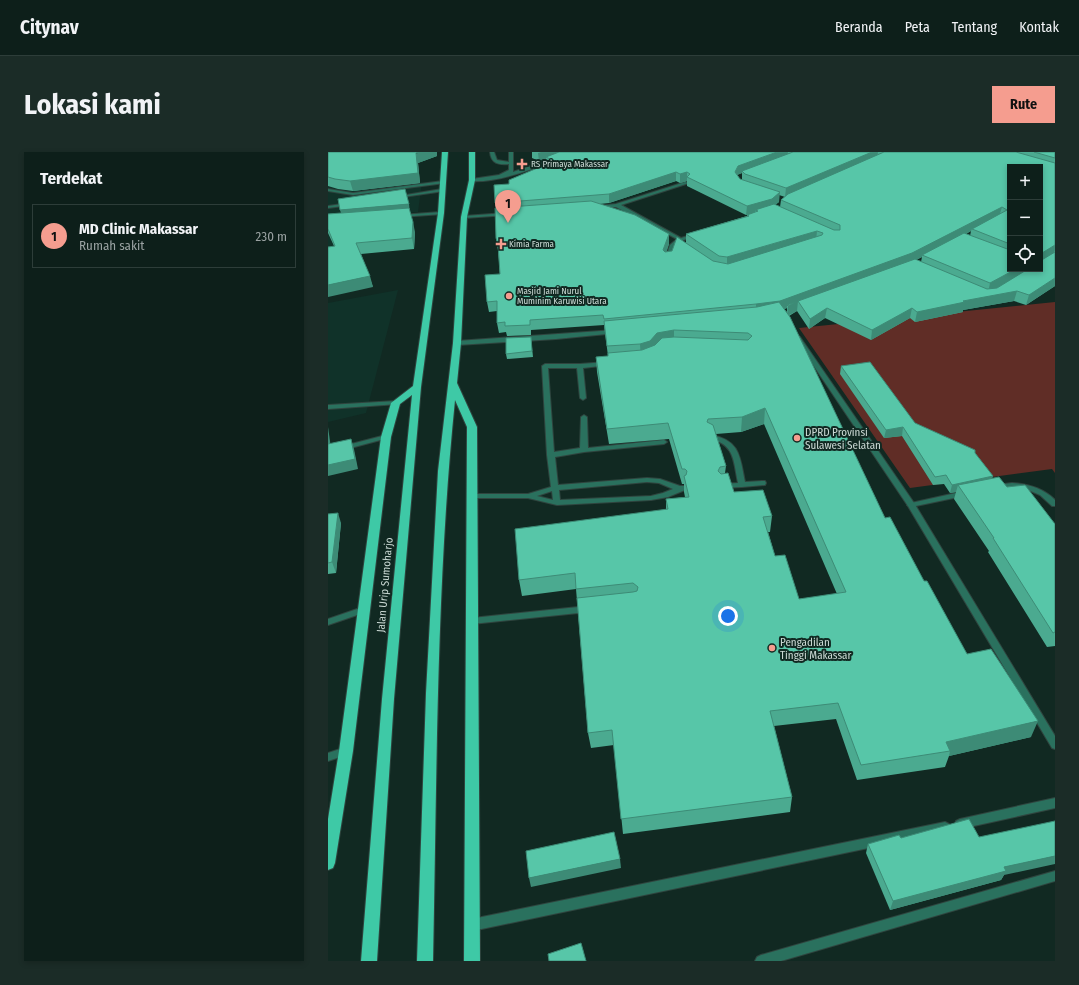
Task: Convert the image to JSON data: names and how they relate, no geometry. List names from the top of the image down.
{
  "streets": {
    "highway": ["Jalan Urip Sumoharjo"]
  },
  "places": {
    "health": ["RS Primaya Makassar", "Kimia Farma"],
    "other": ["Masjid Jami Nurul Muminim Karuwisi Utara", "DPRD Provinsi Sulawesi Selatan", "Pengadilan Tinggi Makassar"]
  },
  "page": {
    "header": "Citynav",
    "nav": [
      "Beranda",
      "Peta",
      "Tentang",
      "Kontak"
    ],
    "buttons": "Rute",
    "title": "Lokasi kami",
    "heading": "Terdekat",
    "map_buttons": ["+", "−"],
    "pins": "1",
    "list": [
      {
        "mark": "1",
        "name": "MD Clinic Makassar",
        "note": "Rumah sakit",
        "value": "230 m"
      }
    ]
  }
}
